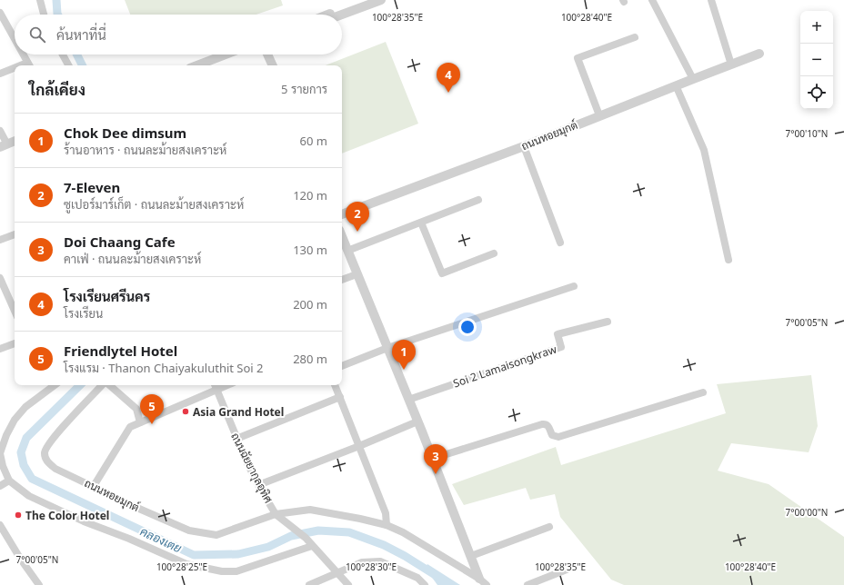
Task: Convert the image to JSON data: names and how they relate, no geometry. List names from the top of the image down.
{
  "streets": {
    "street": ["ถนนหอยมุกต์", "Soi 2 Lamaisongkraw", "ถนนฉัยยากุลอุทิศ"]
  },
  "crossings": [
    ["ถนนหอยมุกต์", "ถนนฉัยยากุลอุทิศ"]
  ],
  "water": ["คลองเตย"],
  "places": ["Asia Grand Hotel", "The Color Hotel"],
  "page": {
    "map_buttons": ["+", "−"],
    "search": "ค้นหาที่นี่",
    "pins": [
      "4",
      "2",
      "1",
      "5",
      "3"
    ],
    "heading": ["ใกล้เคียง", "5 รายการ"],
    "list": [
      {
        "mark": "1",
        "name": "Chok Dee dimsum",
        "note": "ร้านอาหาร · ถนนละม้ายสงเคราะห์",
        "value": "60 m"
      },
      {
        "mark": "2",
        "name": "7-Eleven",
        "note": "ซูเปอร์มาร์เก็ต · ถนนละม้ายสงเคราะห์",
        "value": "120 m"
      },
      {
        "mark": "3",
        "name": "Doi Chaang Cafe",
        "note": "คาเฟ่ · ถนนละม้ายสงเคราะห์",
        "value": "130 m"
      },
      {
        "mark": "4",
        "name": "โรงเรียนศรีนคร",
        "note": "โรงเรียน",
        "value": "200 m"
      },
      {
        "mark": "5",
        "name": "Friendlytel Hotel",
        "note": "โรงแรม · Thanon Chaiyakuluthit Soi 2",
        "value": "280 m"
      }
    ]
  },
  "coordinates": [
    "100°28'35\"E",
    "100°28'40\"E",
    "7°00'10\"N",
    "7°00'05\"N",
    "7°00'00\"N",
    "100°28'25\"E",
    "100°28'30\"E"
  ]
}
